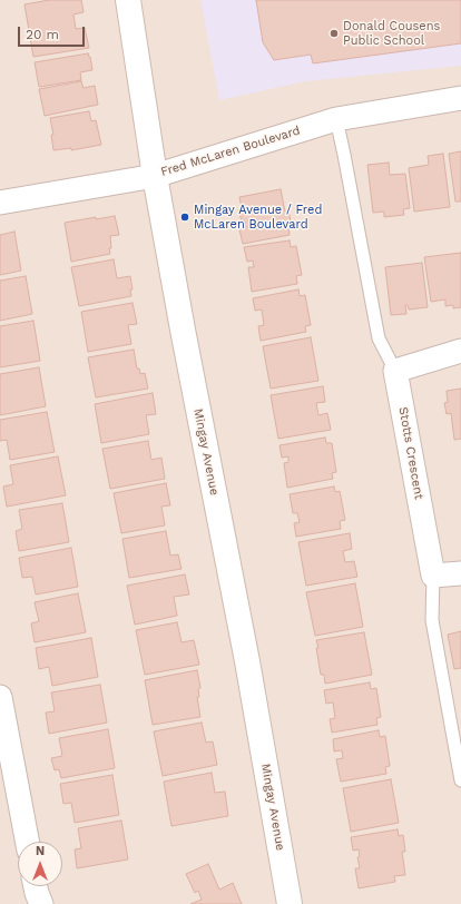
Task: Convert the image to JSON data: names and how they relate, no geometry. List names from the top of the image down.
{
  "streets": {
    "street": ["Fred McLaren Boulevard", "Mingay Avenue", "Stotts Crescent"]
  },
  "crossings": [
    ["Fred McLaren Boulevard", "Mingay Avenue"]
  ],
  "places": ["Donald Cousens Public School", "Mingay Avenue / Fred McLaren Boulevard"],
  "scale_bar": "20 m",
  "north": "top"
}
